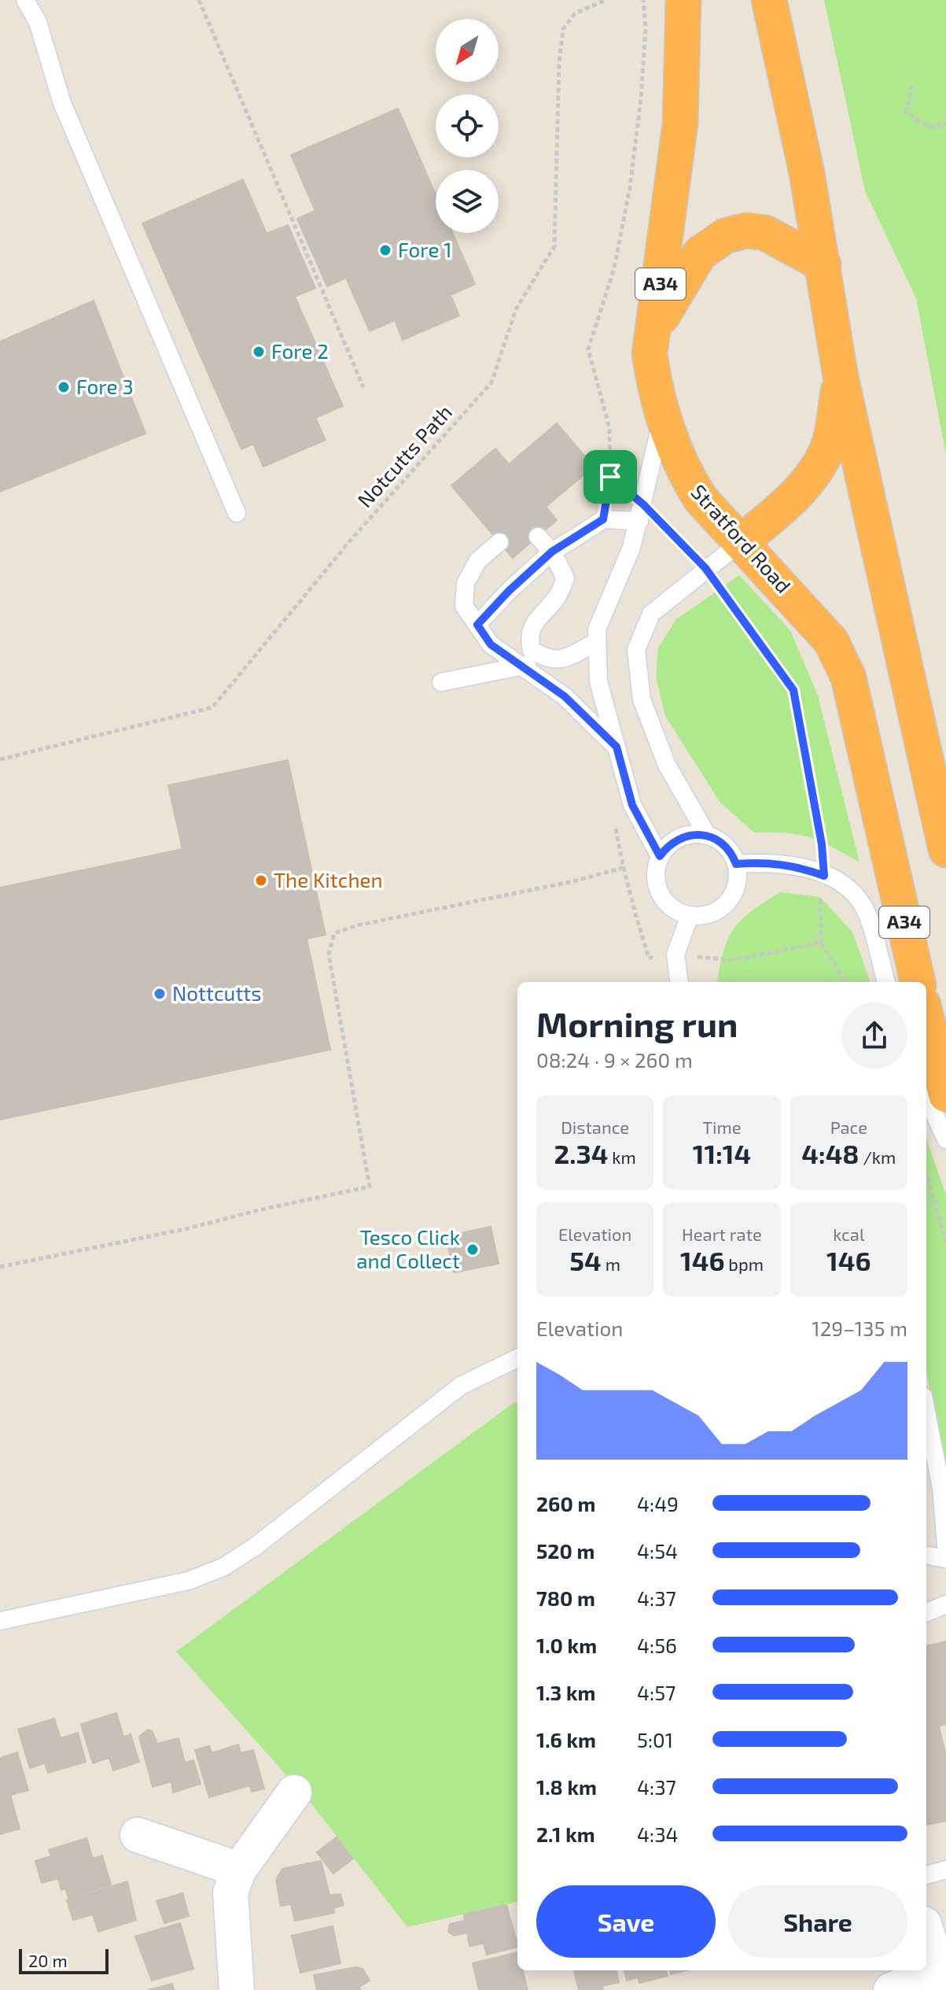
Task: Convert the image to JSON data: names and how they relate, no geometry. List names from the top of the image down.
{
  "streets": {
    "highway": ["A34", "Stratford Road"],
    "path": ["Notcutts Path"]
  },
  "crossings": [
    ["A34", "Stratford Road"]
  ],
  "places": [
    "Fore 1",
    "Fore 2",
    "Fore 3",
    "The Kitchen",
    "Nottcutts",
    "Tesco Click and Collect"
  ],
  "scale_bar": "20 m",
  "north": "bottom left",
  "page": {
    "heading": ["Morning run", "08:24 · 9 × 260 m"],
    "stats": [
      ["Distance", "2.34 km"],
      ["Time", "11:14"],
      ["Pace", "4:48 /km"],
      ["Elevation", "54 m"],
      ["Heart rate", "146 bpm"],
      ["kcal", "146"]
    ],
    "chart": ["Elevation", "129–135 m"],
    "list": [
      {
        "name": "260 m",
        "note": "4:49"
      },
      {
        "name": "520 m",
        "note": "4:54"
      },
      {
        "name": "780 m",
        "note": "4:37"
      },
      {
        "name": "1.0 km",
        "note": "4:56"
      },
      {
        "name": "1.3 km",
        "note": "4:57"
      },
      {
        "name": "1.6 km",
        "note": "5:01"
      },
      {
        "name": "1.8 km",
        "note": "4:37"
      },
      {
        "name": "2.1 km",
        "note": "4:34"
      }
    ],
    "buttons": ["Save", "Share"],
    "scale": "20 m"
  }
}
